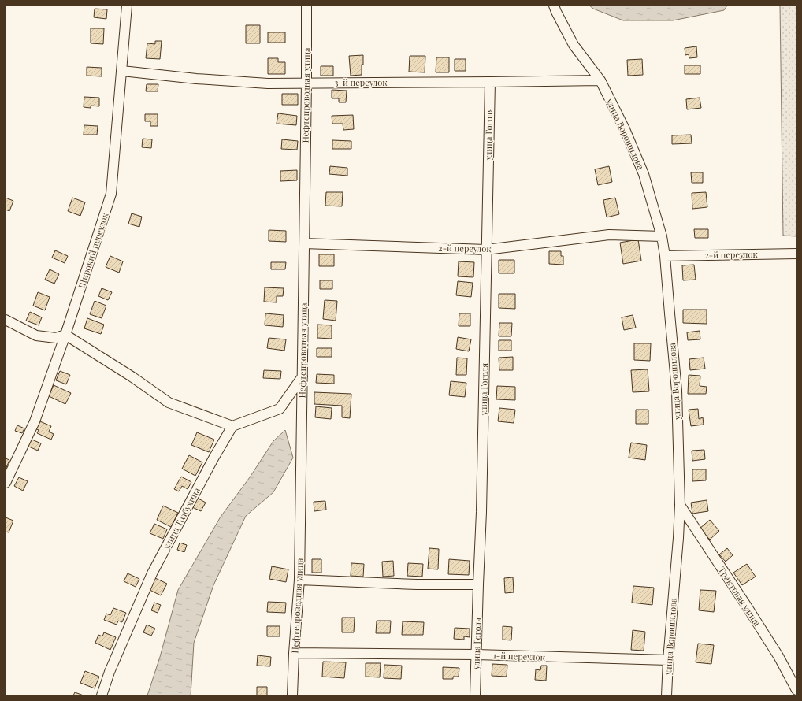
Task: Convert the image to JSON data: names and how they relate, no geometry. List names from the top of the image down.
{
  "streets": {
    "street": [
      "3-й переулок",
      "Нефтепроводная улица",
      "улица Гоголя",
      "улица Ворошилова",
      "2-й переулок",
      "Широкий переулок",
      "улица Толбухина",
      "Трактовая улица",
      "1-й переулок"
    ]
  },
  "crossings": [
    ["3-й переулок", "Нефтепроводная улица"],
    ["3-й переулок", "улица Гоголя"],
    ["3-й переулок", "улица Ворошилова"],
    ["3-й переулок", "Широкий переулок"],
    ["Нефтепроводная улица", "2-й переулок"],
    ["Нефтепроводная улица", "1-й переулок"],
    ["улица Гоголя", "2-й переулок"],
    ["улица Гоголя", "1-й переулок"],
    ["улица Ворошилова", "2-й переулок"],
    ["улица Ворошилова", "Трактовая улица"],
    ["улица Ворошилова", "1-й переулок"]
  ]
}
